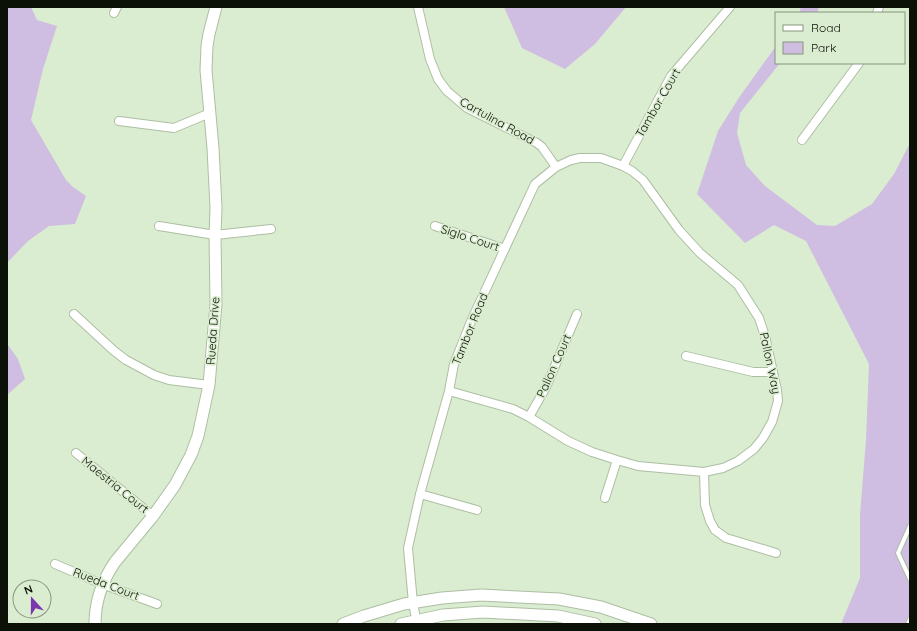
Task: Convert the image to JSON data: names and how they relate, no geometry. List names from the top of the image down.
{
  "streets": {
    "street": [
      "Tambor Court",
      "Cartulina Road",
      "Siglo Court",
      "Tambor Road",
      "Rueda Drive",
      "Pallon Way",
      "Pallon Court",
      "Maestria Court",
      "Rueda Court"
    ]
  },
  "crossings": [
    ["Tambor Court", "Tambor Road"],
    ["Tambor Court", "Pallon Way"],
    ["Cartulina Road", "Tambor Road"],
    ["Siglo Court", "Tambor Road"],
    ["Tambor Road", "Pallon Way"],
    ["Rueda Drive", "Maestria Court"],
    ["Rueda Drive", "Rueda Court"],
    ["Pallon Way", "Pallon Court"]
  ],
  "legend": ["Road", "Park"],
  "north": "top"
}
